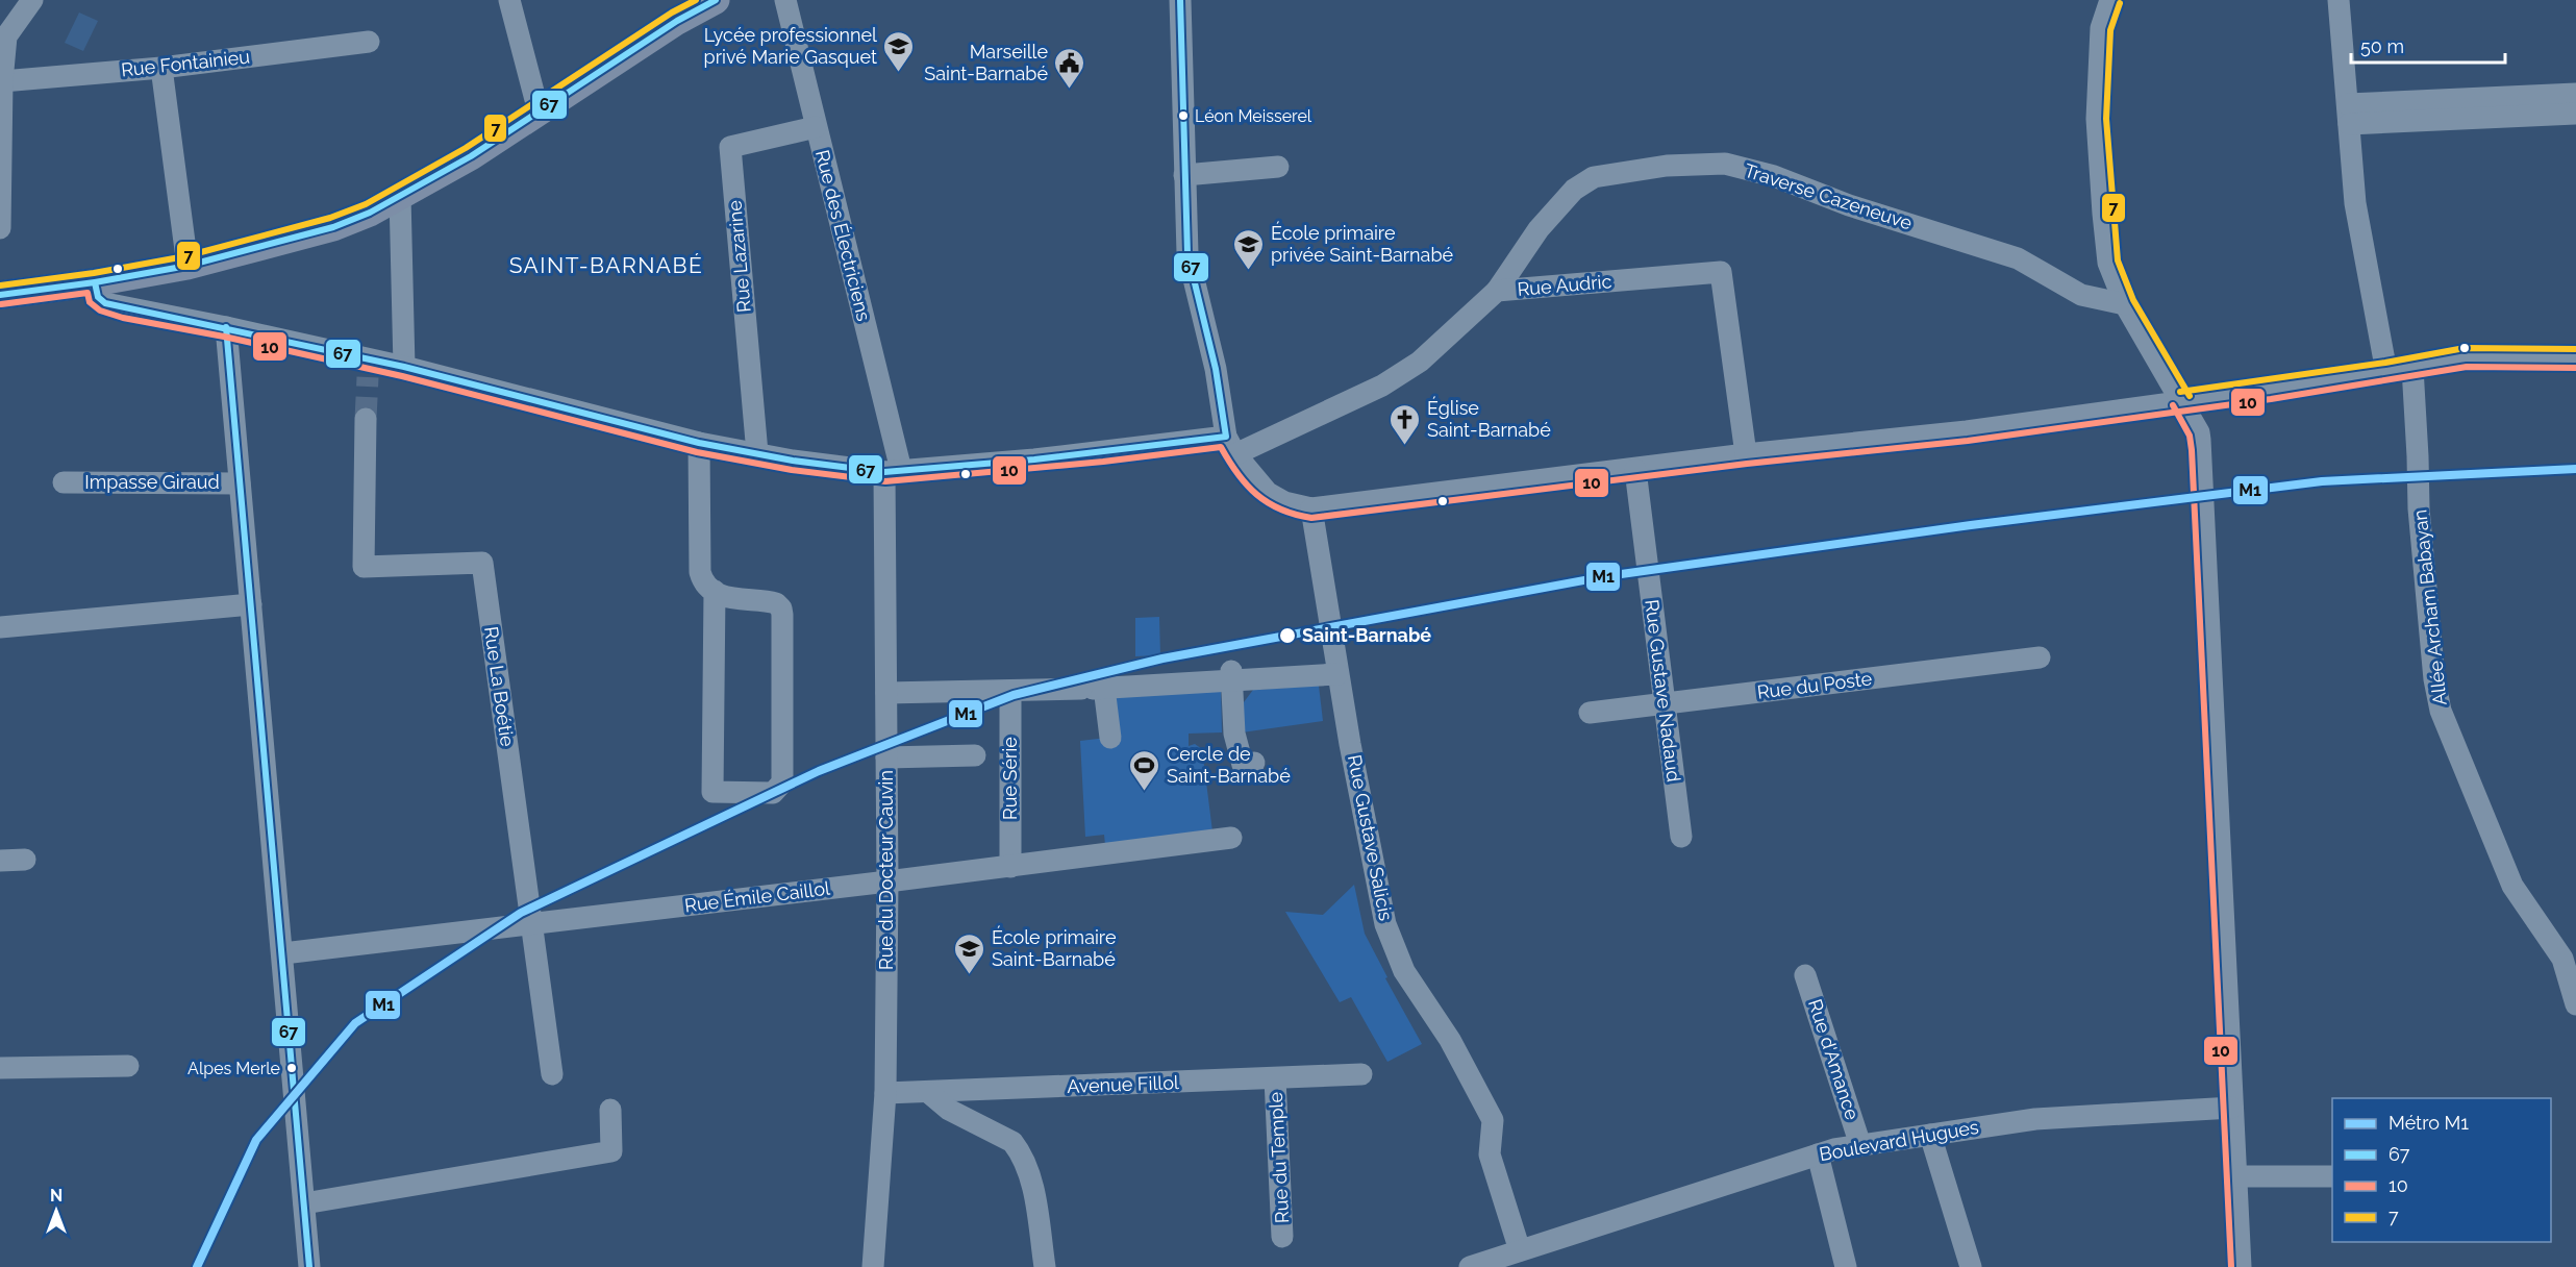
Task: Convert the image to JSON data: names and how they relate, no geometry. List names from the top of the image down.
{
  "streets": {
    "street": [
      "Rue Fontainieu",
      "Traverse Cazeneuve",
      "Rue des Électriciens",
      "Rue Lazarine",
      "Rue Audric",
      "Impasse Giraud",
      "Allée Archam Babayan",
      "Rue du Poste",
      "Rue La Boétie",
      "Rue Gustave Nadaud",
      "Rue Série",
      "Rue Gustave Salicis",
      "Rue du Docteur Cauvin",
      "Rue Émile Caillol",
      "Rue d'Amance",
      "Avenue Fillol",
      "Boulevard Hugues",
      "Rue du Temple"
    ]
  },
  "crossings": [
    ["Traverse Cazeneuve", "Rue Audric"],
    ["Rue des Électriciens", "Rue Lazarine"],
    ["Rue des Électriciens", "Rue Audric"],
    ["Rue des Électriciens", "Rue du Docteur Cauvin"],
    ["Rue Lazarine", "Rue Audric"],
    ["Rue Audric", "Rue du Docteur Cauvin"],
    ["Rue du Poste", "Rue Gustave Nadaud"],
    ["Rue La Boétie", "Rue Émile Caillol"],
    ["Rue Série", "Rue Émile Caillol"],
    ["Rue Gustave Salicis", "Boulevard Hugues"],
    ["Rue du Docteur Cauvin", "Rue Émile Caillol"],
    ["Rue du Docteur Cauvin", "Avenue Fillol"],
    ["Rue d'Amance", "Boulevard Hugues"],
    ["Avenue Fillol", "Rue du Temple"]
  ],
  "districts": ["SAINT-BARNABÉ"],
  "places": {
    "school or university": ["Lycée professionnel privé Marie Gasquet", "École primaire privée Saint-Barnabé", "École primaire Saint-Barnabé"],
    "public building": ["Marseille Saint-Barnabé"],
    "other": ["Léon Meisserel", "Saint-Barnabé", "Alpes Merle"],
    "church": ["Église Saint-Barnabé"],
    "sports": ["Cercle de Saint-Barnabé"]
  },
  "lines": [
    "transit line 67",
    "transit line 7",
    "transit line 10",
    "metro line M1"
  ],
  "legend": [
    "Métro M1",
    "67",
    "10",
    "7"
  ],
  "scale_bar": "50 m",
  "north": "top"
}
